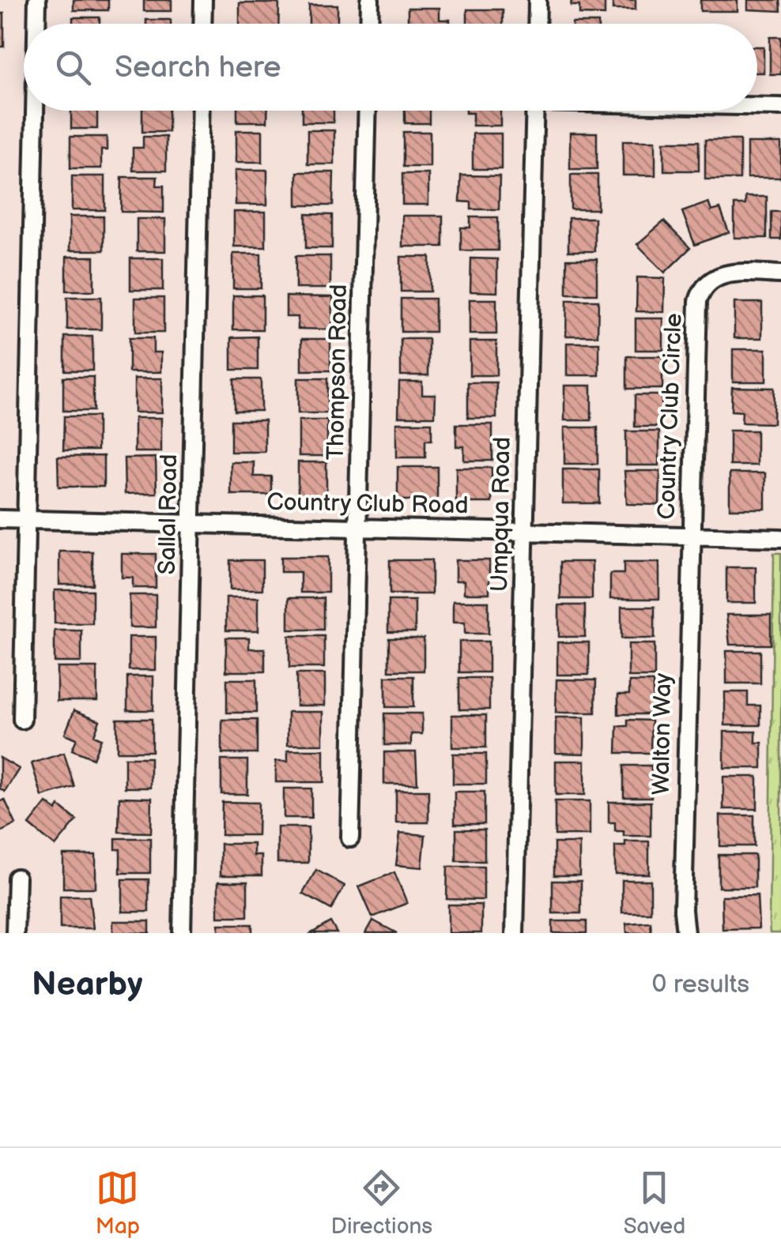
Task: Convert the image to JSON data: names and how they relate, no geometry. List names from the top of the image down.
{
  "streets": {
    "street": [
      "Thompson Road",
      "Country Club Circle",
      "Country Club Road",
      "Sallal Road",
      "Umpqua Road",
      "Walton Way"
    ]
  },
  "crossings": [
    ["Thompson Road", "Country Club Road"],
    ["Country Club Circle", "Country Club Road"],
    ["Country Club Circle", "Walton Way"],
    ["Country Club Road", "Sallal Road"],
    ["Country Club Road", "Umpqua Road"],
    ["Country Club Road", "Walton Way"]
  ],
  "page": {
    "search": "Search here",
    "heading": ["Nearby", "0 results"],
    "nav": ["Map", "Directions", "Saved"]
  }
}
